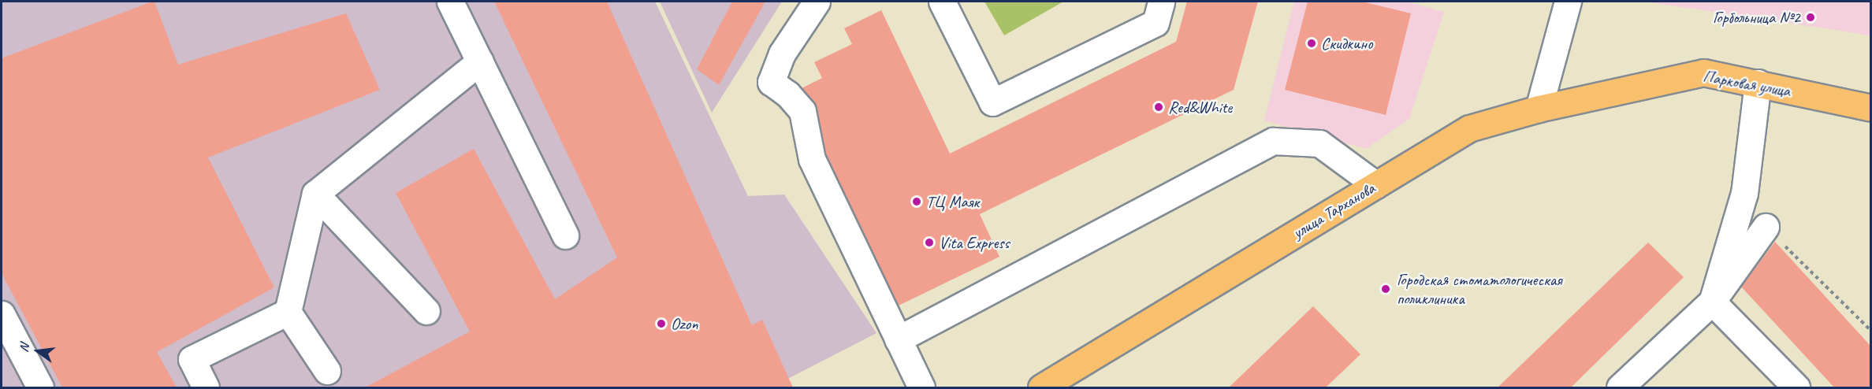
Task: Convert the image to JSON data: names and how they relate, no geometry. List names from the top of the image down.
{
  "streets": {
    "main road": ["Парковая улица", "улица Тарханова"]
  },
  "crossings": [
    ["Парковая улица", "улица Тарханова"]
  ],
  "places": [
    "Горбольница №2",
    "Скидкино",
    "Red&White",
    "ТЦ Маяк",
    "Vita Express",
    "Городская стоматологическая поликлиника",
    "Ozon"
  ],
  "north": "left"
}
